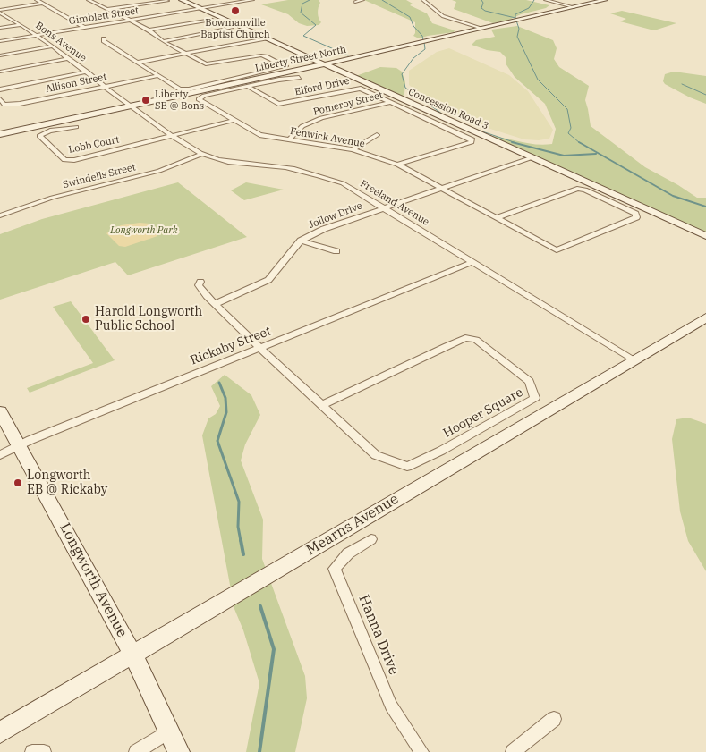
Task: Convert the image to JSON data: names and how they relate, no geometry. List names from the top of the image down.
{
  "streets": {
    "street": [
      "Gimblett Street",
      "Bons Avenue",
      "Liberty Street North",
      "Allison Street",
      "Elford Drive",
      "Pomeroy Street",
      "Concession Road 3",
      "Fenwick Avenue",
      "Lobb Court",
      "Swindells Street",
      "Freeland Avenue",
      "Jollow Drive",
      "Rickaby Street",
      "Hooper Square",
      "Mearns Avenue",
      "Longworth Avenue",
      "Hanna Drive"
    ]
  },
  "crossings": [
    ["Gimblett Street", "Bons Avenue"],
    ["Gimblett Street", "Concession Road 3"],
    ["Bons Avenue", "Liberty Street North"],
    ["Bons Avenue", "Allison Street"],
    ["Bons Avenue", "Freeland Avenue"],
    ["Liberty Street North", "Concession Road 3"],
    ["Liberty Street North", "Freeland Avenue"],
    ["Elford Drive", "Pomeroy Street"],
    ["Elford Drive", "Fenwick Avenue"],
    ["Pomeroy Street", "Fenwick Avenue"],
    ["Concession Road 3", "Jollow Drive"],
    ["Fenwick Avenue", "Jollow Drive"],
    ["Lobb Court", "Freeland Avenue"],
    ["Swindells Street", "Freeland Avenue"],
    ["Freeland Avenue", "Jollow Drive"],
    ["Freeland Avenue", "Rickaby Street"],
    ["Freeland Avenue", "Mearns Avenue"],
    ["Jollow Drive", "Hooper Square"],
    ["Rickaby Street", "Hooper Square"],
    ["Rickaby Street", "Longworth Avenue"],
    ["Mearns Avenue", "Longworth Avenue"]
  ],
  "parks": ["Longworth Park"],
  "places": [
    "Bowmanville Baptist Church",
    "Liberty SB @ Bons",
    "Harold Longworth Public School",
    "Longworth EB @ Rickaby"
  ]
}
